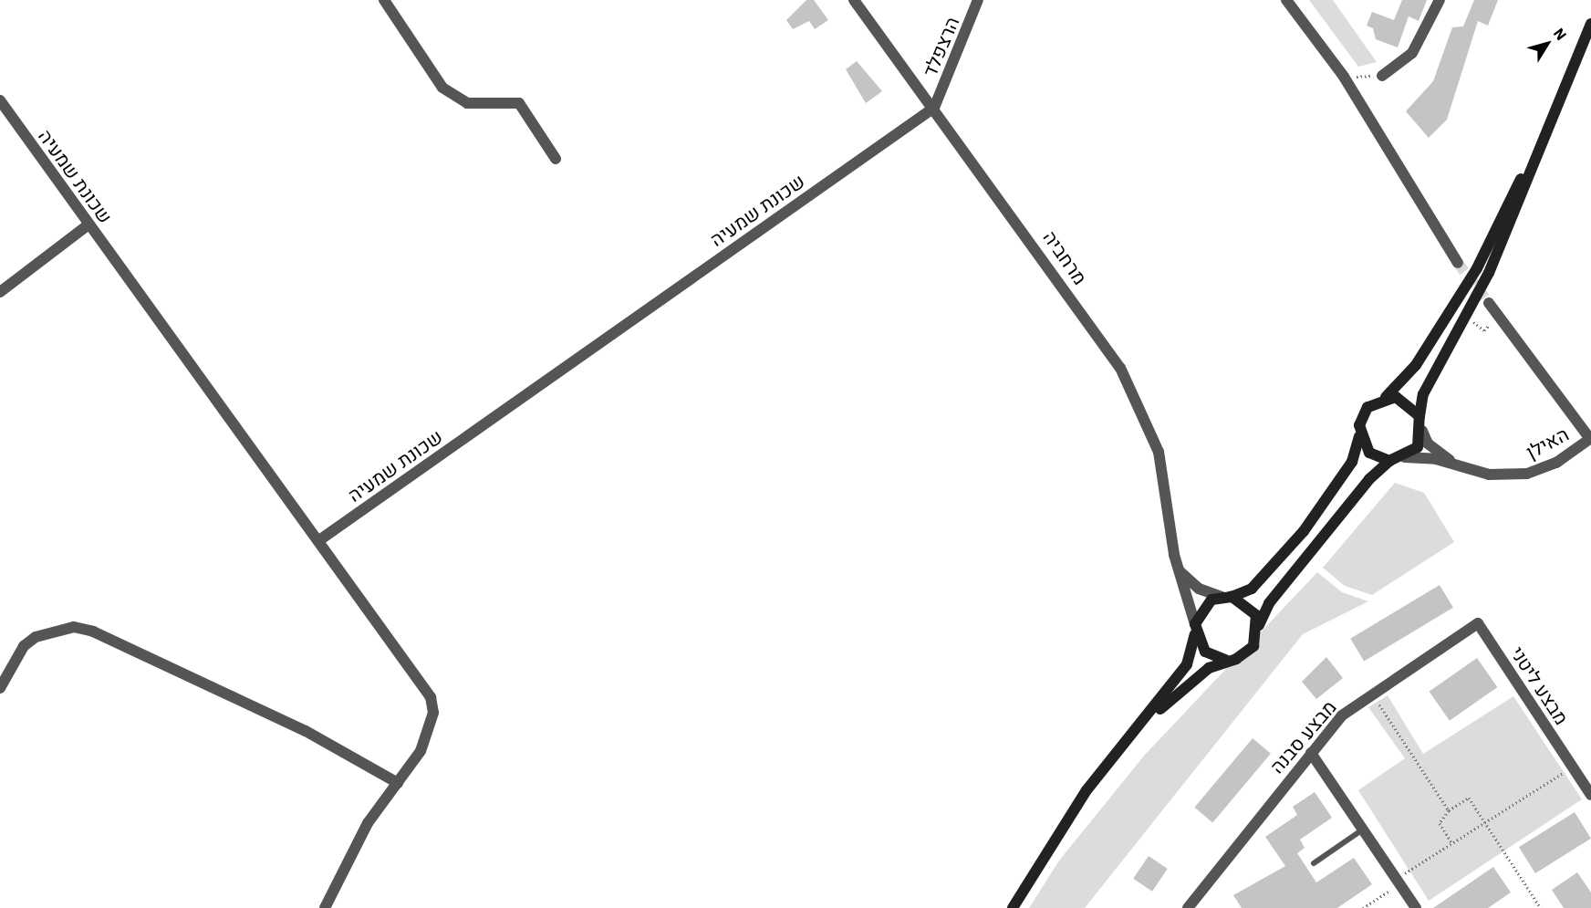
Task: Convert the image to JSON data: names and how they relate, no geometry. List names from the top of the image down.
{
  "streets": {
    "street": [
      "הרצפלד",
      "שכונת שמעיה",
      "מרחביה",
      "האילן",
      "מבצע ליטני",
      "מבצע סבנה"
    ]
  },
  "crossings": [
    ["הרצפלד", "שכונת שמעיה"],
    ["הרצפלד", "מרחביה"],
    ["שכונת שמעיה", "מרחביה"],
    ["מבצע ליטני", "מבצע סבנה"]
  ],
  "north": "top right"
}
